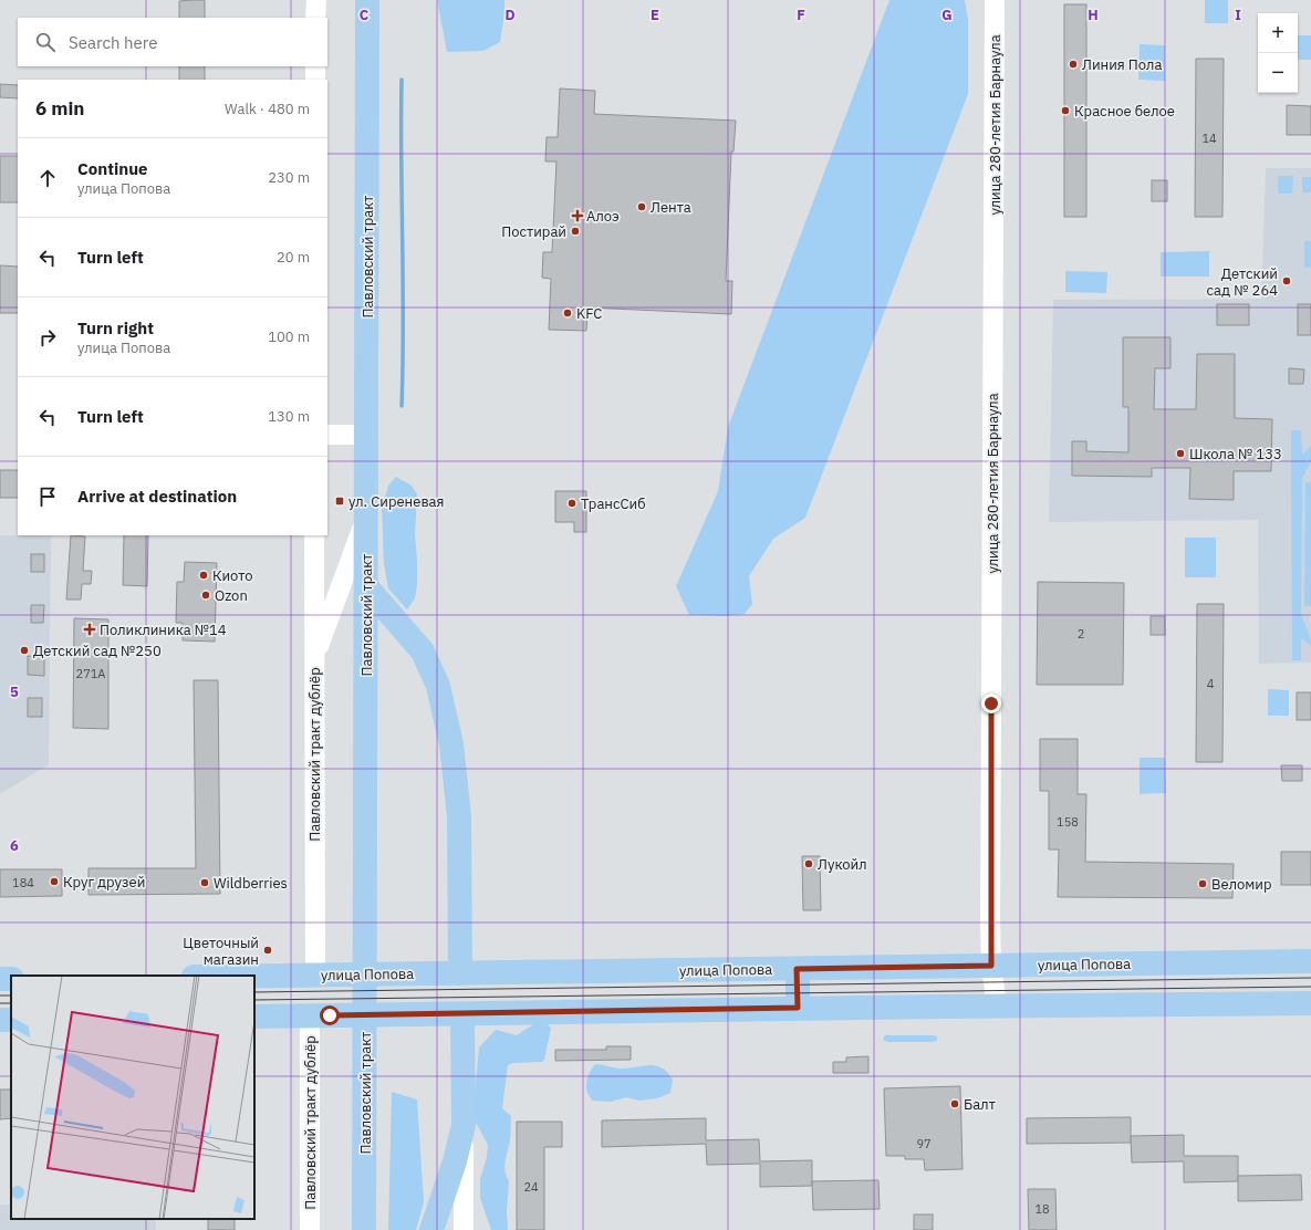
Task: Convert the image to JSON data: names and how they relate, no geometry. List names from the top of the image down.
{
  "streets": {
    "main road": ["Павловский тракт", "улица Попова"],
    "street": ["улица 280-летия Барнаула", "Павловский тракт дублёр"]
  },
  "crossings": [
    ["улица 280-летия Барнаула", "улица Попова"],
    ["Павловский тракт", "улица Попова"],
    ["Павловский тракт дублёр", "улица Попова"]
  ],
  "places": {
    "other": [
      "Линия Пола",
      "Красное белое",
      "Лента",
      "Постирай",
      "Детский сад № 264",
      "KFC",
      "Школа № 133",
      "ТрансСиб",
      "Киото",
      "Ozon",
      "Детский сад №250",
      "Лукойл",
      "Круг друзей",
      "Wildberries",
      "Веломир",
      "Цветочный магазин",
      "Балт"
    ],
    "health": ["Алоэ", "Поликлиника №14"],
    "transit": ["ул. Сиреневая"]
  },
  "house_numbers": [
    "14",
    "2",
    "271А",
    "4",
    "158",
    "184",
    "97",
    "24",
    "18"
  ],
  "page": {
    "map_buttons": ["+", "−"],
    "search": "Search here",
    "heading": ["6 min", "Walk · 480 m"],
    "list": [
      ["Continue", "улица Попова", "230 m"],
      ["Turn left", "20 m"],
      ["Turn right", "улица Попова", "100 m"],
      ["Turn left", "130 m"],
      "Arrive at destination"
    ]
  },
  "grid": {
    "columns": [
      "C",
      "D",
      "E",
      "F",
      "G",
      "H",
      "I"
    ],
    "rows": ["5", "6"]
  }
}
